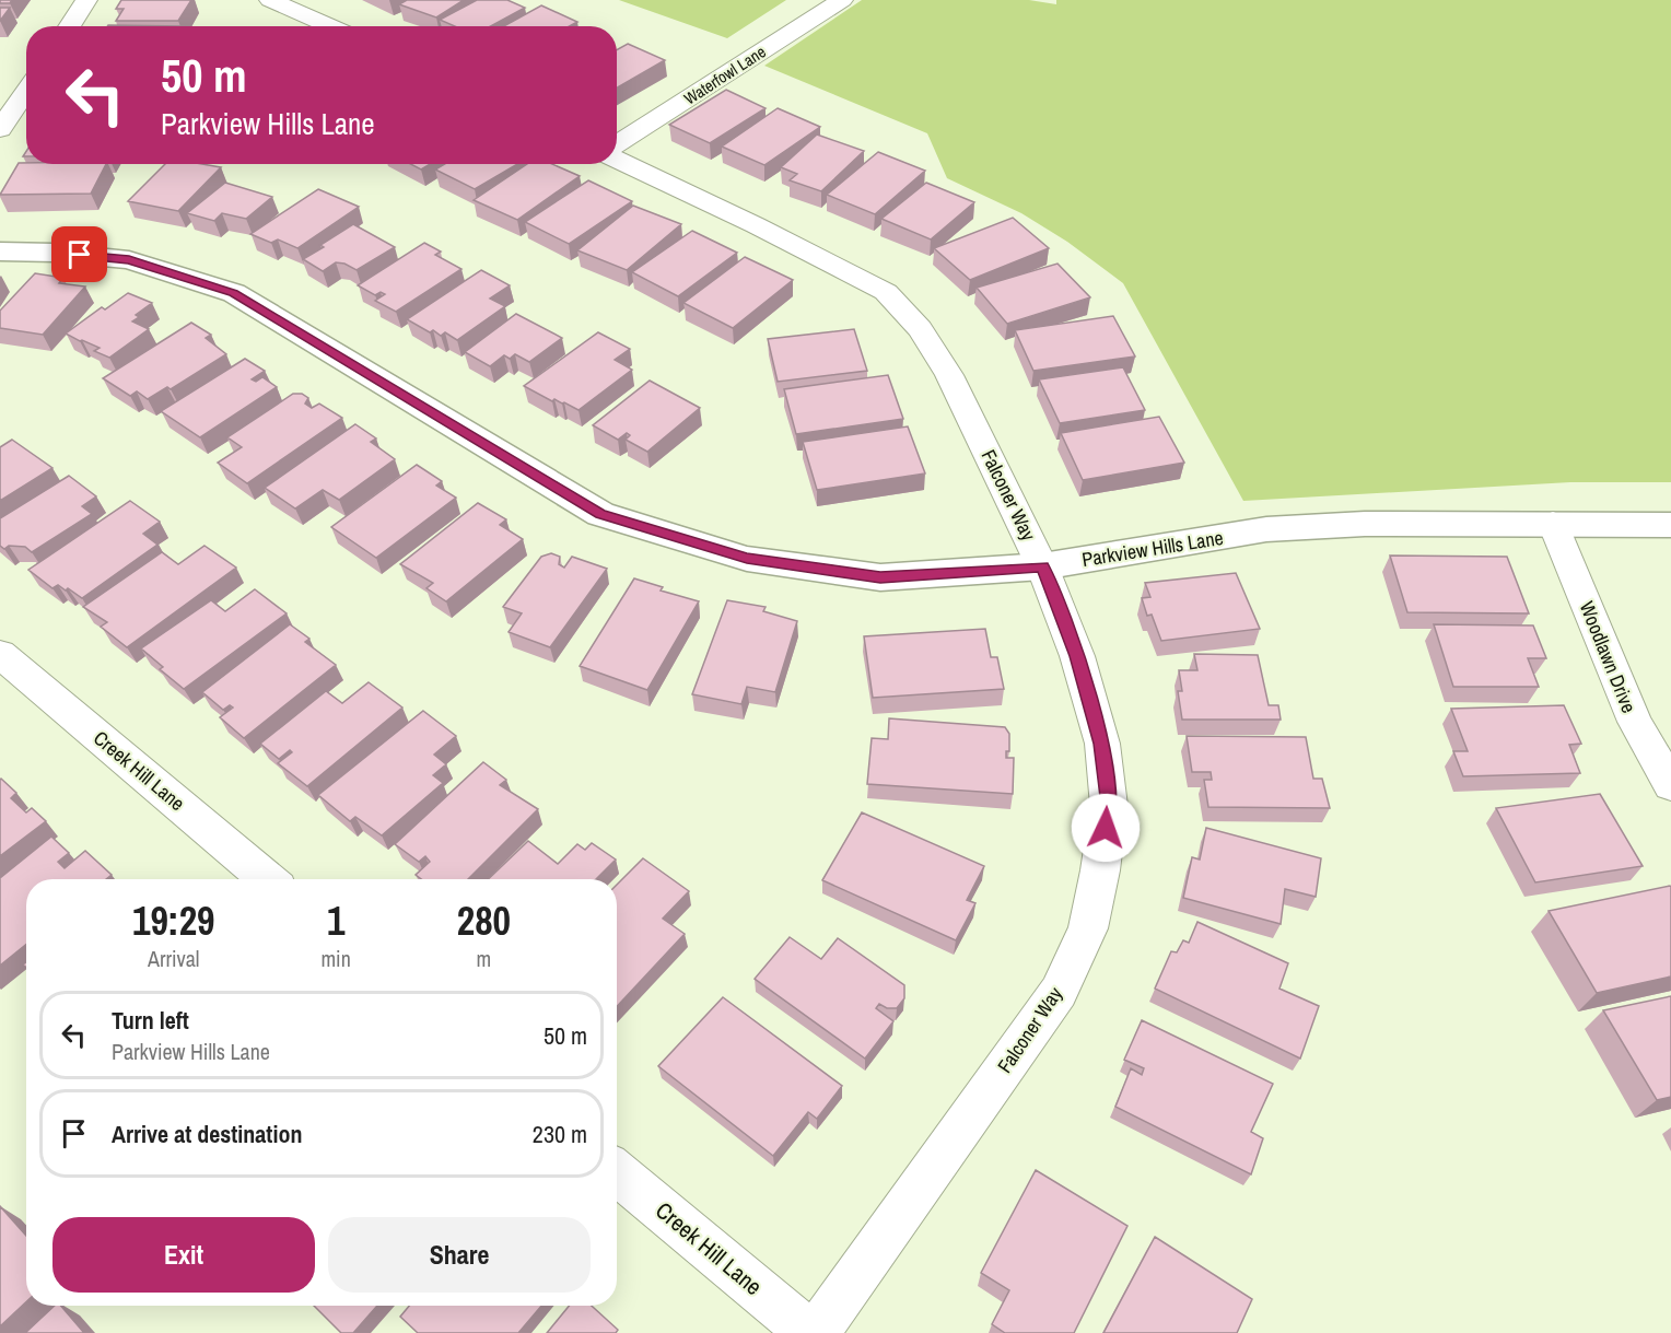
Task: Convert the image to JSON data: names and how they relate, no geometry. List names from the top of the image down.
{
  "streets": {
    "street": [
      "Waterfowl Lane",
      "Falconer Way",
      "Parkview Hills Lane",
      "Woodlawn Drive",
      "Creek Hill Lane"
    ]
  },
  "crossings": [
    ["Falconer Way", "Parkview Hills Lane"],
    ["Parkview Hills Lane", "Woodlawn Drive"]
  ],
  "page": {
    "turn": ["50 m", "Parkview Hills Lane"],
    "eta": [
      "19:29",
      "Arrival",
      "1",
      "min",
      "280",
      "m"
    ],
    "list": [
      {
        "name": "Turn left",
        "note": "Parkview Hills Lane",
        "value": "50 m"
      },
      {
        "name": "Arrive at destination",
        "value": "230 m"
      }
    ],
    "buttons": ["Exit", "Share"]
  }
}
